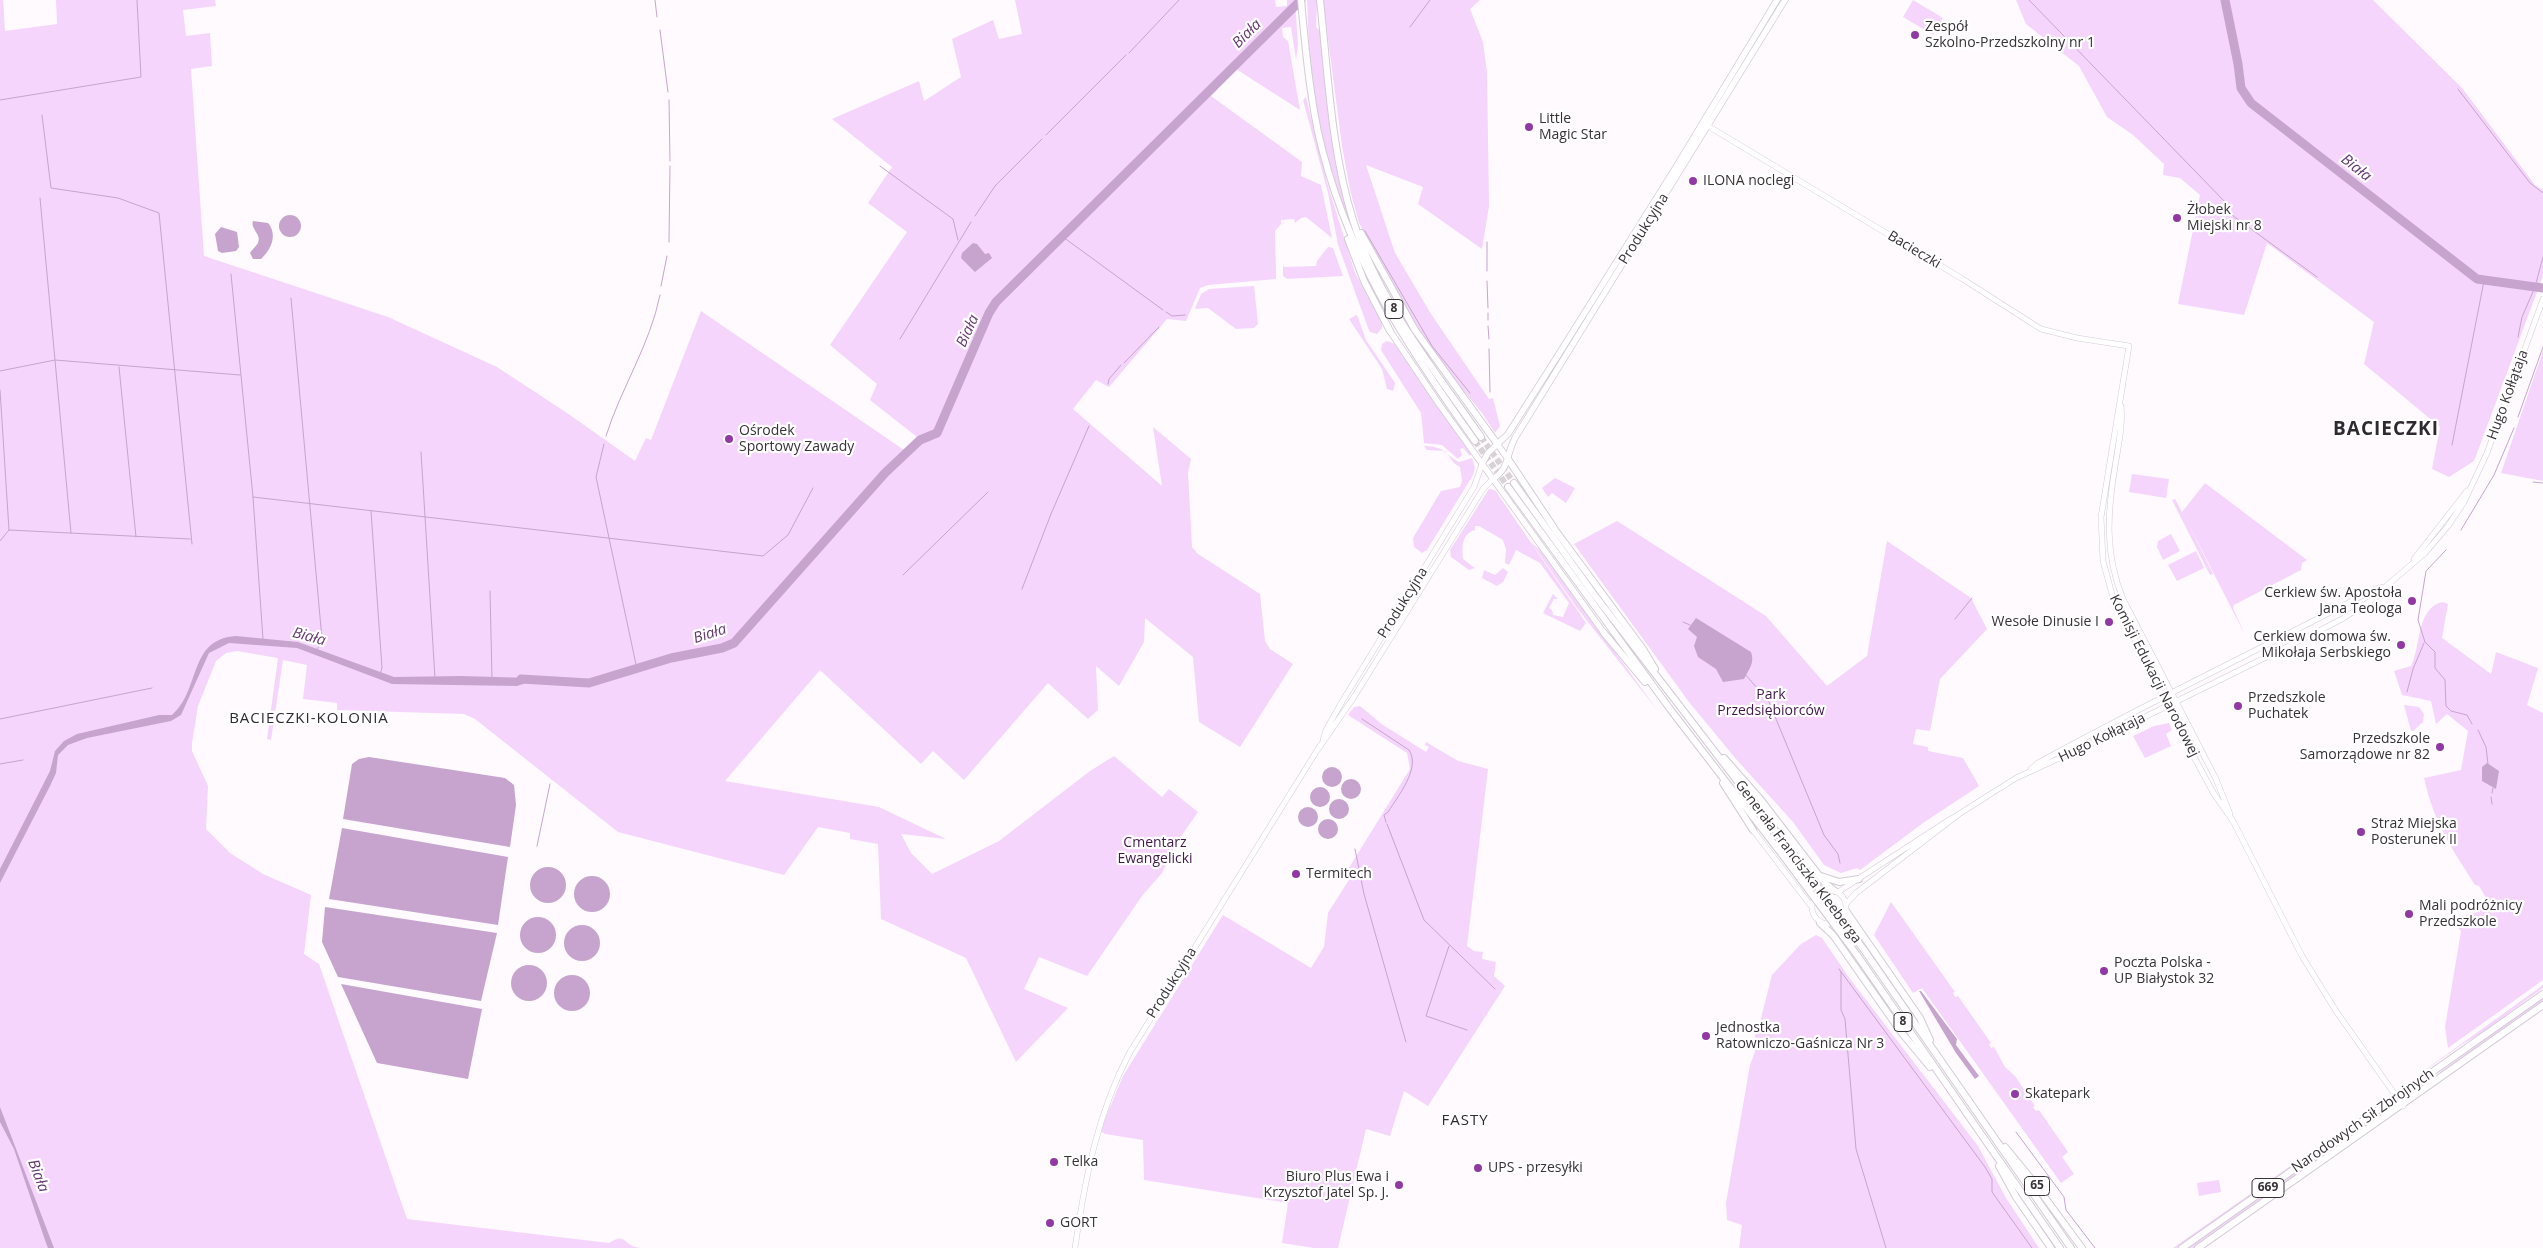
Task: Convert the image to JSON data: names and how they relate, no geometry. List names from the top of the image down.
{
  "streets": {
    "main road": [
      "Produkcyjna",
      "8",
      "Generała Franciszka Kleeberga",
      "Narodowych Sił Zbrojnych",
      "65",
      "669"
    ],
    "street": ["Bacieczki", "Hugo Kołłątaja", "Komisji Edukacji Narodowej"]
  },
  "crossings": [
    ["Produkcyjna", "Bacieczki"],
    ["Bacieczki", "Komisji Edukacji Narodowej"],
    ["Hugo Kołłątaja", "Komisji Edukacji Narodowej"],
    ["Komisji Edukacji Narodowej", "Narodowych Sił Zbrojnych"],
    ["Generała Franciszka Kleeberga", "65"]
  ],
  "districts": ["BACIECZKI", "BACIECZKI-KOLONIA", "FASTY"],
  "water": ["Biała"],
  "parks": ["Park Przedsiębiorców", "Cmentarz Ewangelicki"],
  "places": [
    "Zespół Szkolno-Przedszkolny nr 1",
    "Little Magic Star",
    "ILONA noclegi",
    "Żłobek Miejski nr 8",
    "Ośrodek Sportowy Zawady",
    "Cerkiew św. Apostoła Jana Teologa",
    "Wesołe Dinusie I",
    "Cerkiew domowa św. Mikołaja Serbskiego",
    "Przedszkole Puchatek",
    "Przedszkole Samorządowe nr 82",
    "Straż Miejska Posterunek II",
    "Termitech",
    "Mali podróżnicy Przedszkole",
    "Poczta Polska - UP Białystok 32",
    "Jednostka Ratowniczo-Gaśnicza Nr 3",
    "Skatepark",
    "Telka",
    "UPS - przesyłki",
    "Biuro Plus Ewa i Krzysztof Jatel Sp. J.",
    "GORT"
  ]
}
